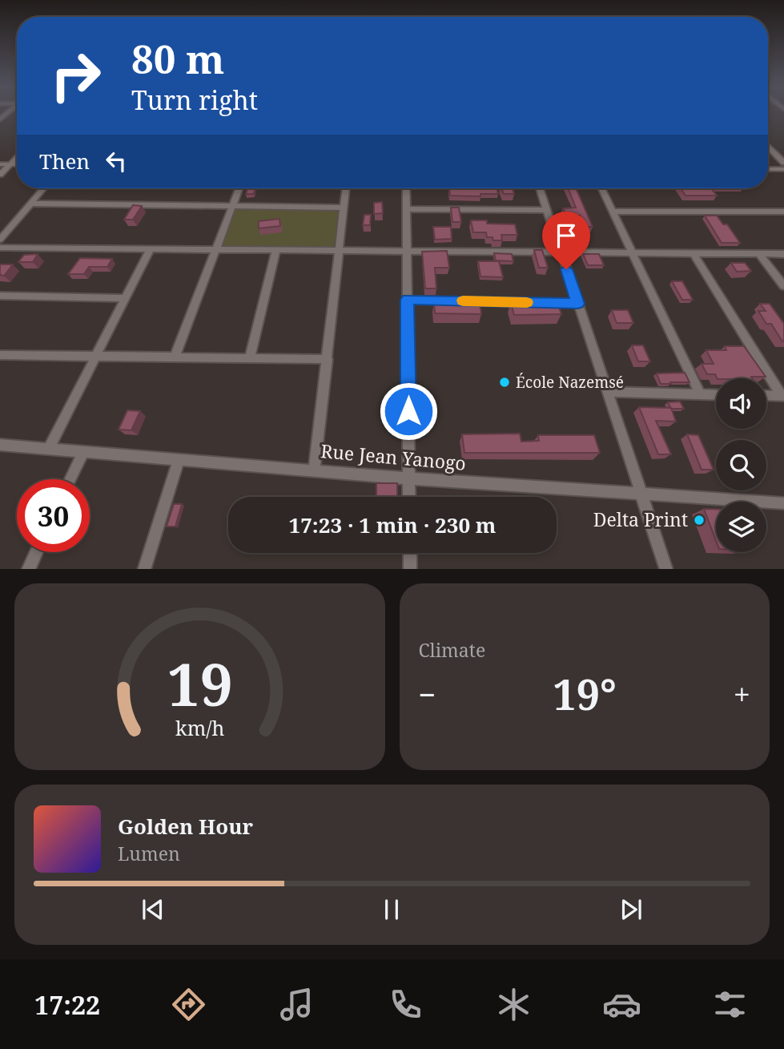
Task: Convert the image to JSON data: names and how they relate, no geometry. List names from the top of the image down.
{
  "streets": {
    "street": ["Rue Jean Yanogo"]
  },
  "places": ["École Nazemsé", "Delta Print"],
  "page": {
    "turn": ["80 m", "Turn right"],
    "then": "Then",
    "limit": "30",
    "trip": "17:23 · 1 min · 230 m",
    "tile": "Climate",
    "heat": ["−", "19°", "+"],
    "song": ["Golden Hour", "Lumen"],
    "tabs": "17:22",
    "gauge": ["19", "km/h"]
  }
}
